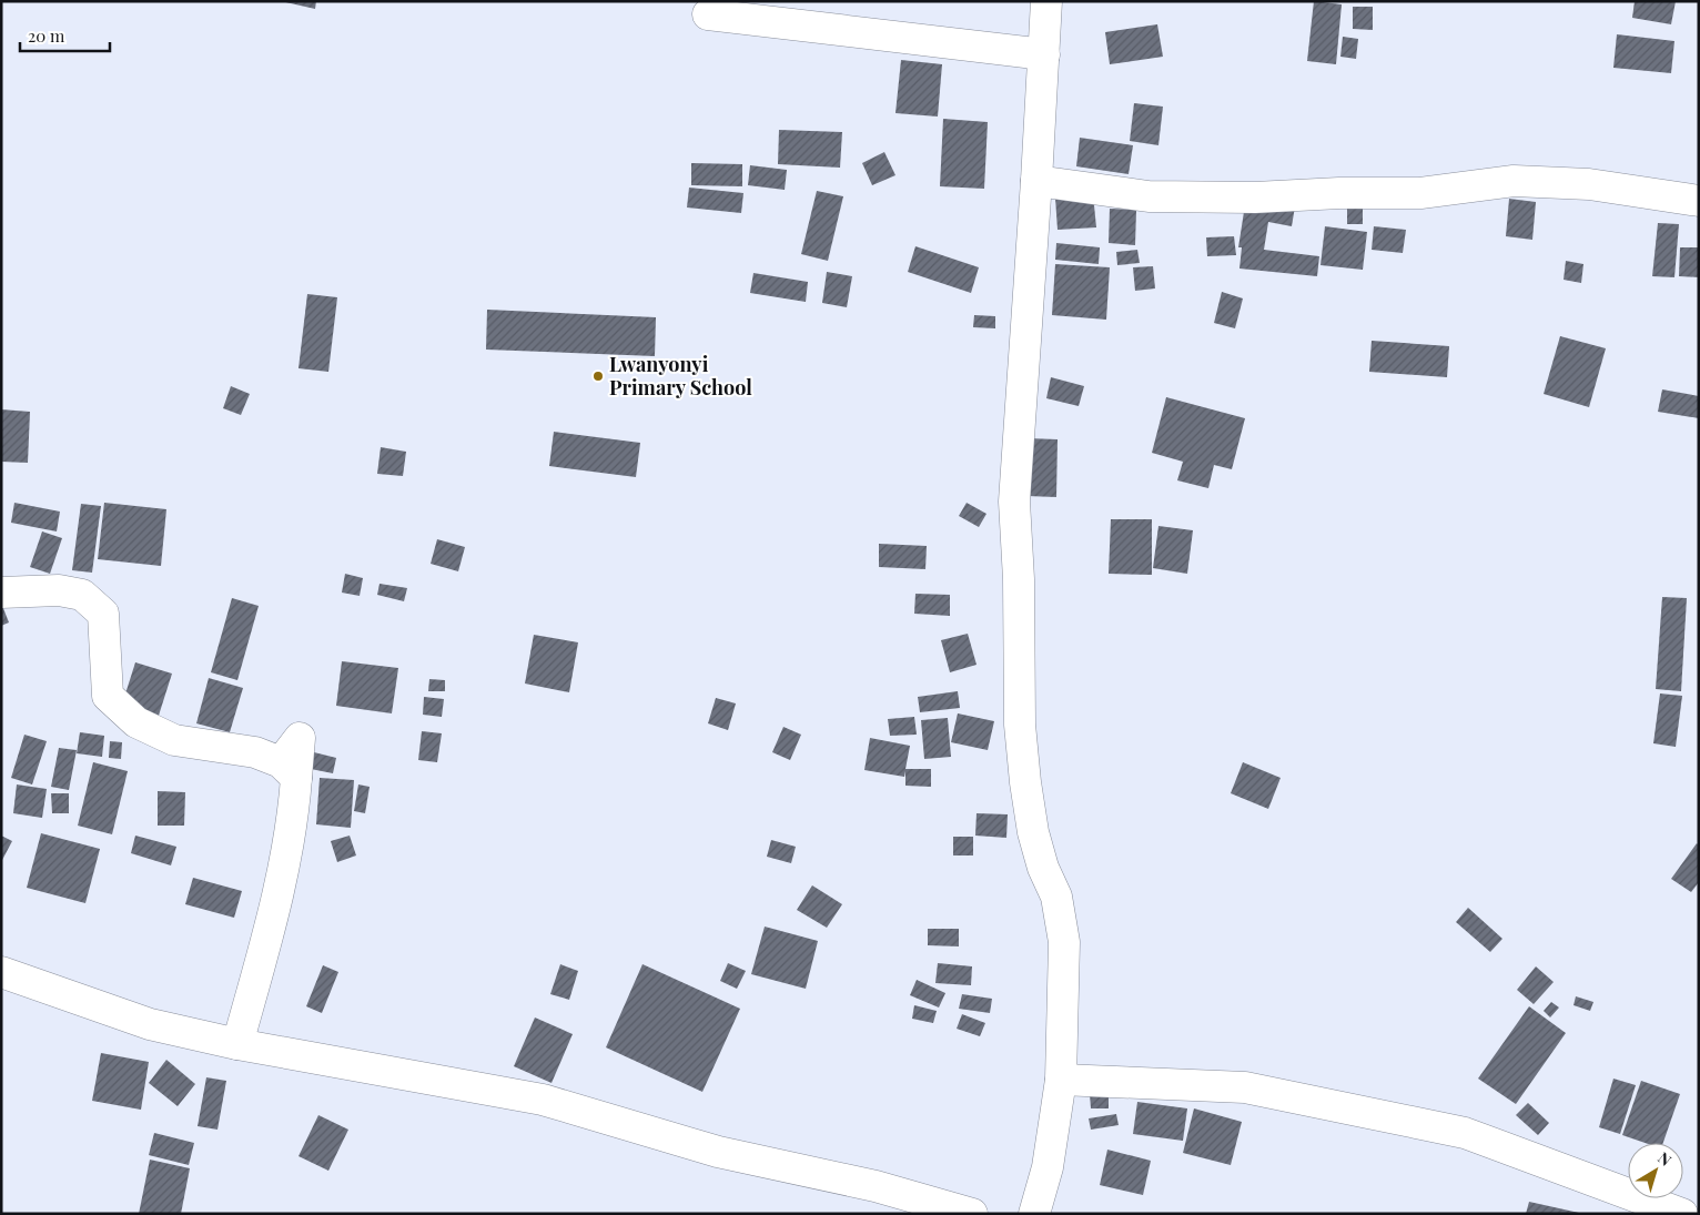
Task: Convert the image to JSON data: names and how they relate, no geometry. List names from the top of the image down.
{
  "places": ["Lwanyonyi Primary School"],
  "scale_bar": "20 m",
  "north": "top right"
}
